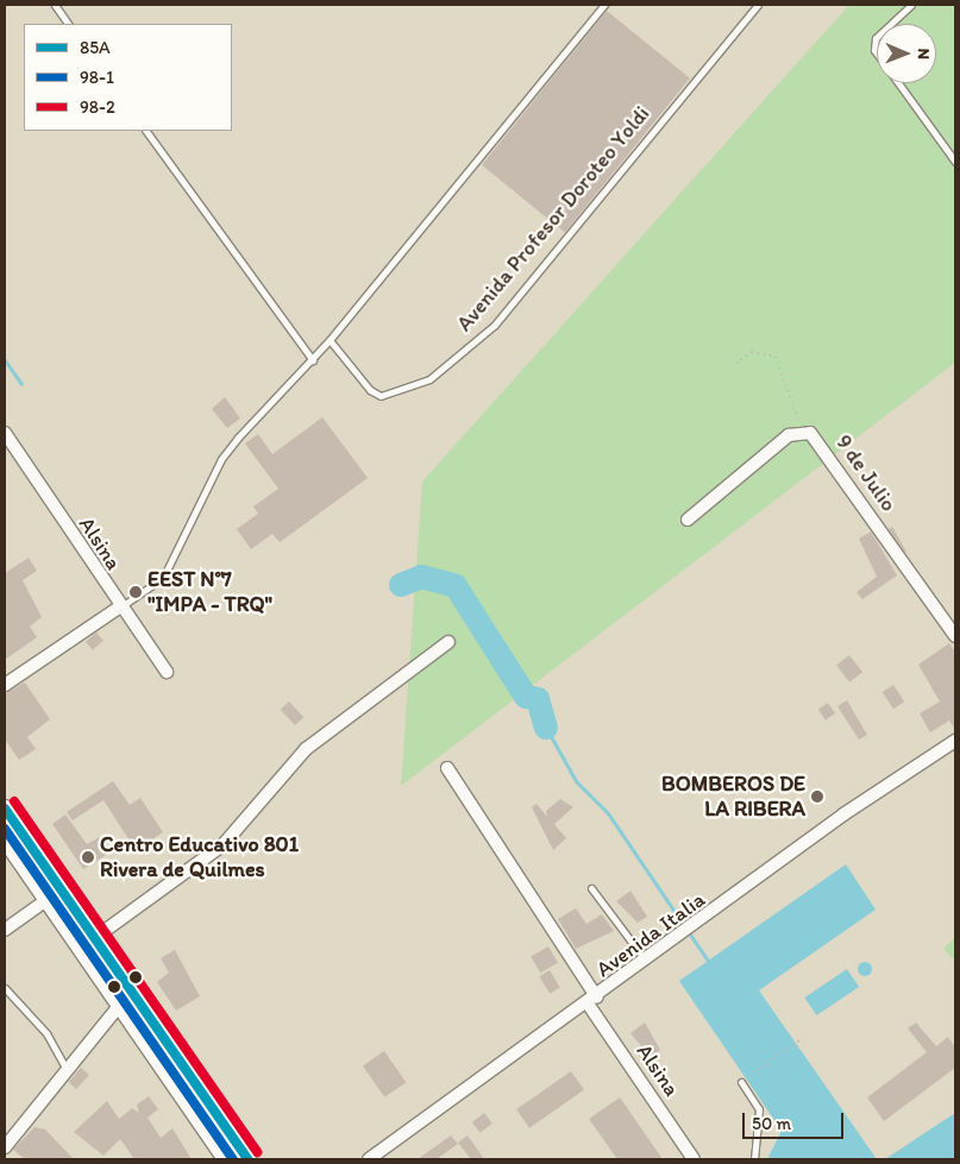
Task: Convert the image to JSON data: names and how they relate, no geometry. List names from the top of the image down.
{
  "streets": {
    "street": ["9 de Julio", "Alsina", "Avenida Italia"],
    "lane": ["Avenida Profesor Doroteo Yoldi"]
  },
  "crossings": [
    ["Alsina", "Avenida Italia"]
  ],
  "places": ["EEST N°7 \"IMPA - TRQ\"", "BOMBEROS DE LA RIBERA", "Centro Educativo 801 Rivera de Quilmes"],
  "lines": ["transit line 98-2", "transit line 85A", "transit line 98-1"],
  "legend": ["85A", "98-1", "98-2"],
  "scale_bar": "50 m",
  "north": "right"
}
